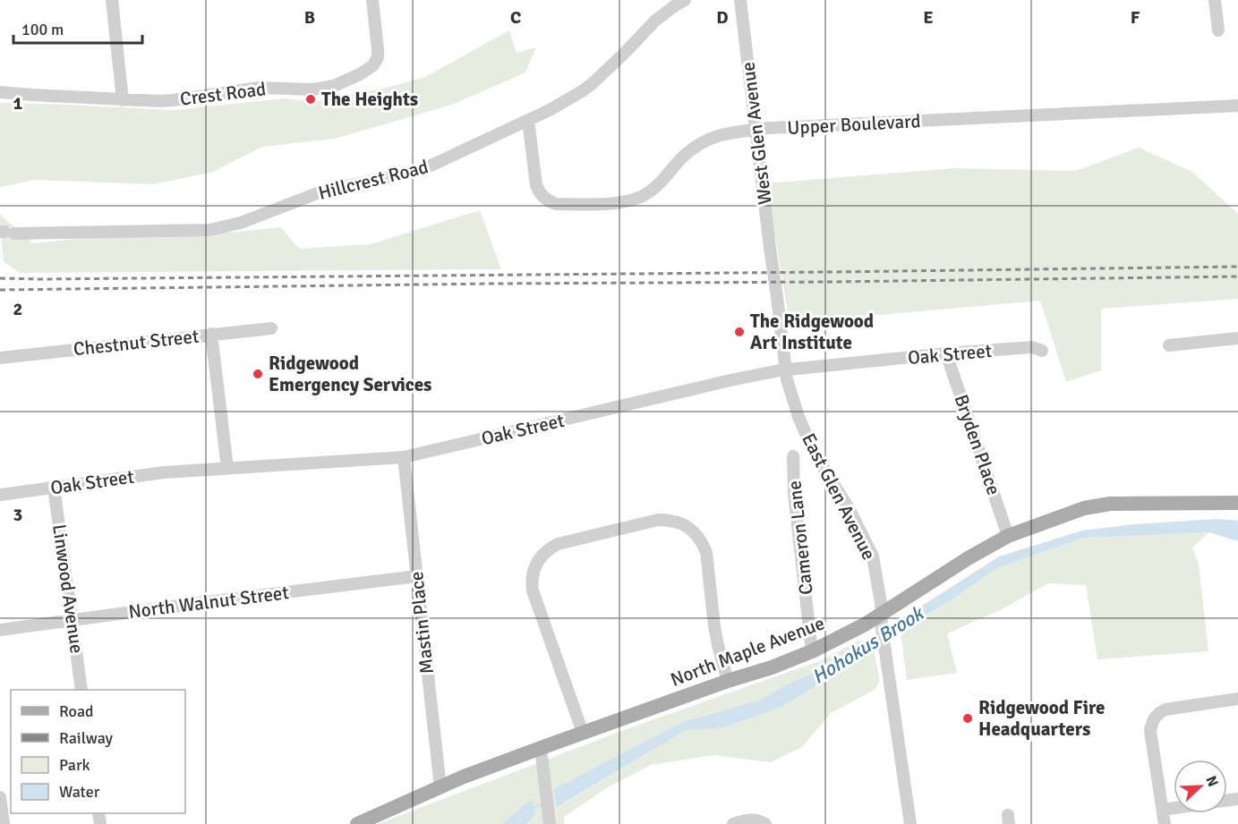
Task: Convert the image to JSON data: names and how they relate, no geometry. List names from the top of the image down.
{
  "streets": {
    "main road": ["North Maple Avenue"],
    "street": [
      "Crest Road",
      "Upper Boulevard",
      "West Glen Avenue",
      "Hillcrest Road",
      "Chestnut Street",
      "Oak Street",
      "Bryden Place",
      "East Glen Avenue",
      "Cameron Lane",
      "Linwood Avenue",
      "North Walnut Street",
      "Mastin Place"
    ]
  },
  "crossings": [
    ["Upper Boulevard", "West Glen Avenue"],
    ["Upper Boulevard", "Hillcrest Road"],
    ["West Glen Avenue", "East Glen Avenue"],
    ["Oak Street", "Bryden Place"],
    ["Oak Street", "East Glen Avenue"],
    ["Oak Street", "Linwood Avenue"],
    ["Oak Street", "Mastin Place"],
    ["Bryden Place", "North Maple Avenue"],
    ["East Glen Avenue", "North Maple Avenue"],
    ["Cameron Lane", "North Maple Avenue"],
    ["Linwood Avenue", "North Walnut Street"],
    ["North Walnut Street", "Mastin Place"],
    ["Mastin Place", "North Maple Avenue"]
  ],
  "water": ["Hohokus Brook"],
  "places": [
    "The Heights",
    "The Ridgewood Art Institute",
    "Ridgewood Emergency Services",
    "Ridgewood Fire Headquarters"
  ],
  "legend": [
    "Road",
    "Railway",
    "Park",
    "Water"
  ],
  "scale_bar": "100 m",
  "north": "top right",
  "grid": {
    "columns": [
      "B",
      "C",
      "D",
      "E",
      "F"
    ],
    "rows": ["1", "2", "3"]
  }
}
